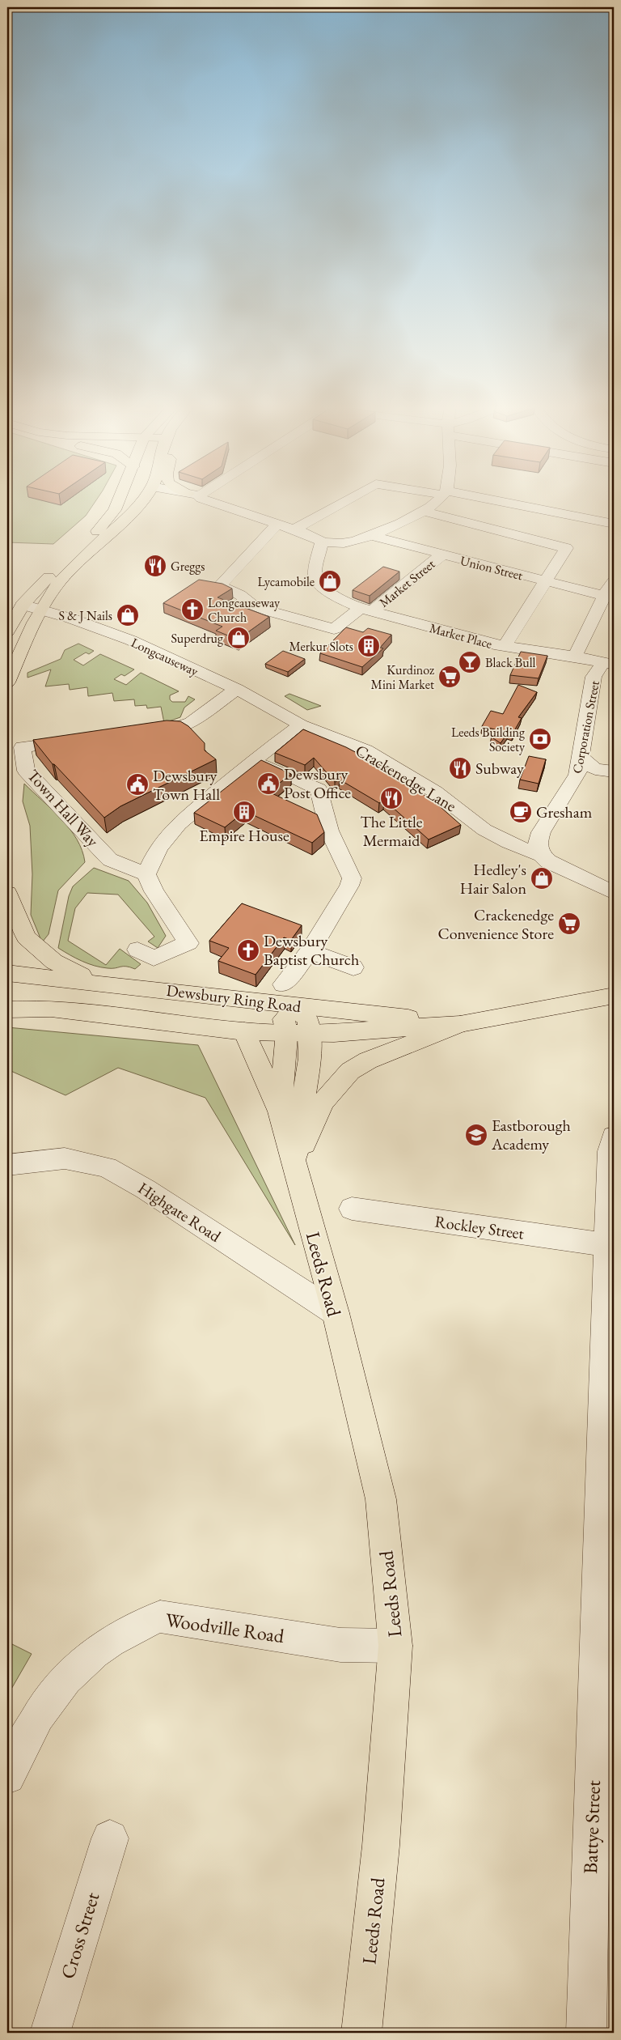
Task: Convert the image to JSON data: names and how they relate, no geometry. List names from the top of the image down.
{
  "streets": {
    "main road": ["Dewsbury Ring Road", "Leeds Road"],
    "street": [
      "Union Street",
      "Market Street",
      "Market Place",
      "Longcauseway",
      "Corporation Street",
      "Crackenedge Lane",
      "Town Hall Way",
      "Highgate Road",
      "Rockley Street",
      "Woodville Road",
      "Battye Street",
      "Cross Street"
    ]
  },
  "crossings": [
    ["Union Street", "Market Street"],
    ["Market Street", "Market Place"],
    ["Market Place", "Corporation Street"],
    ["Longcauseway", "Crackenedge Lane"],
    ["Dewsbury Ring Road", "Leeds Road"],
    ["Highgate Road", "Leeds Road"],
    ["Rockley Street", "Battye Street"],
    ["Leeds Road", "Woodville Road"]
  ],
  "places": {
    "restaurant": ["Greggs", "Subway", "The Little Mermaid"],
    "shop": [
      "Lycamobile",
      "S & J Nails",
      "Superdrug",
      "Hedley's Hair Salon"
    ],
    "church": ["Longcauseway Church", "Dewsbury Baptist Church"],
    "building": ["Merkur Slots", "Empire House"],
    "bar": ["Black Bull"],
    "supermarket": ["Kurdinoz Mini Market", "Crackenedge Convenience Store"],
    "bank": ["Leeds Building Society"],
    "public building": ["Dewsbury Post Office", "Dewsbury Town Hall"],
    "cafe": ["Gresham"],
    "school or university": ["Eastborough Academy"]
  }
}
